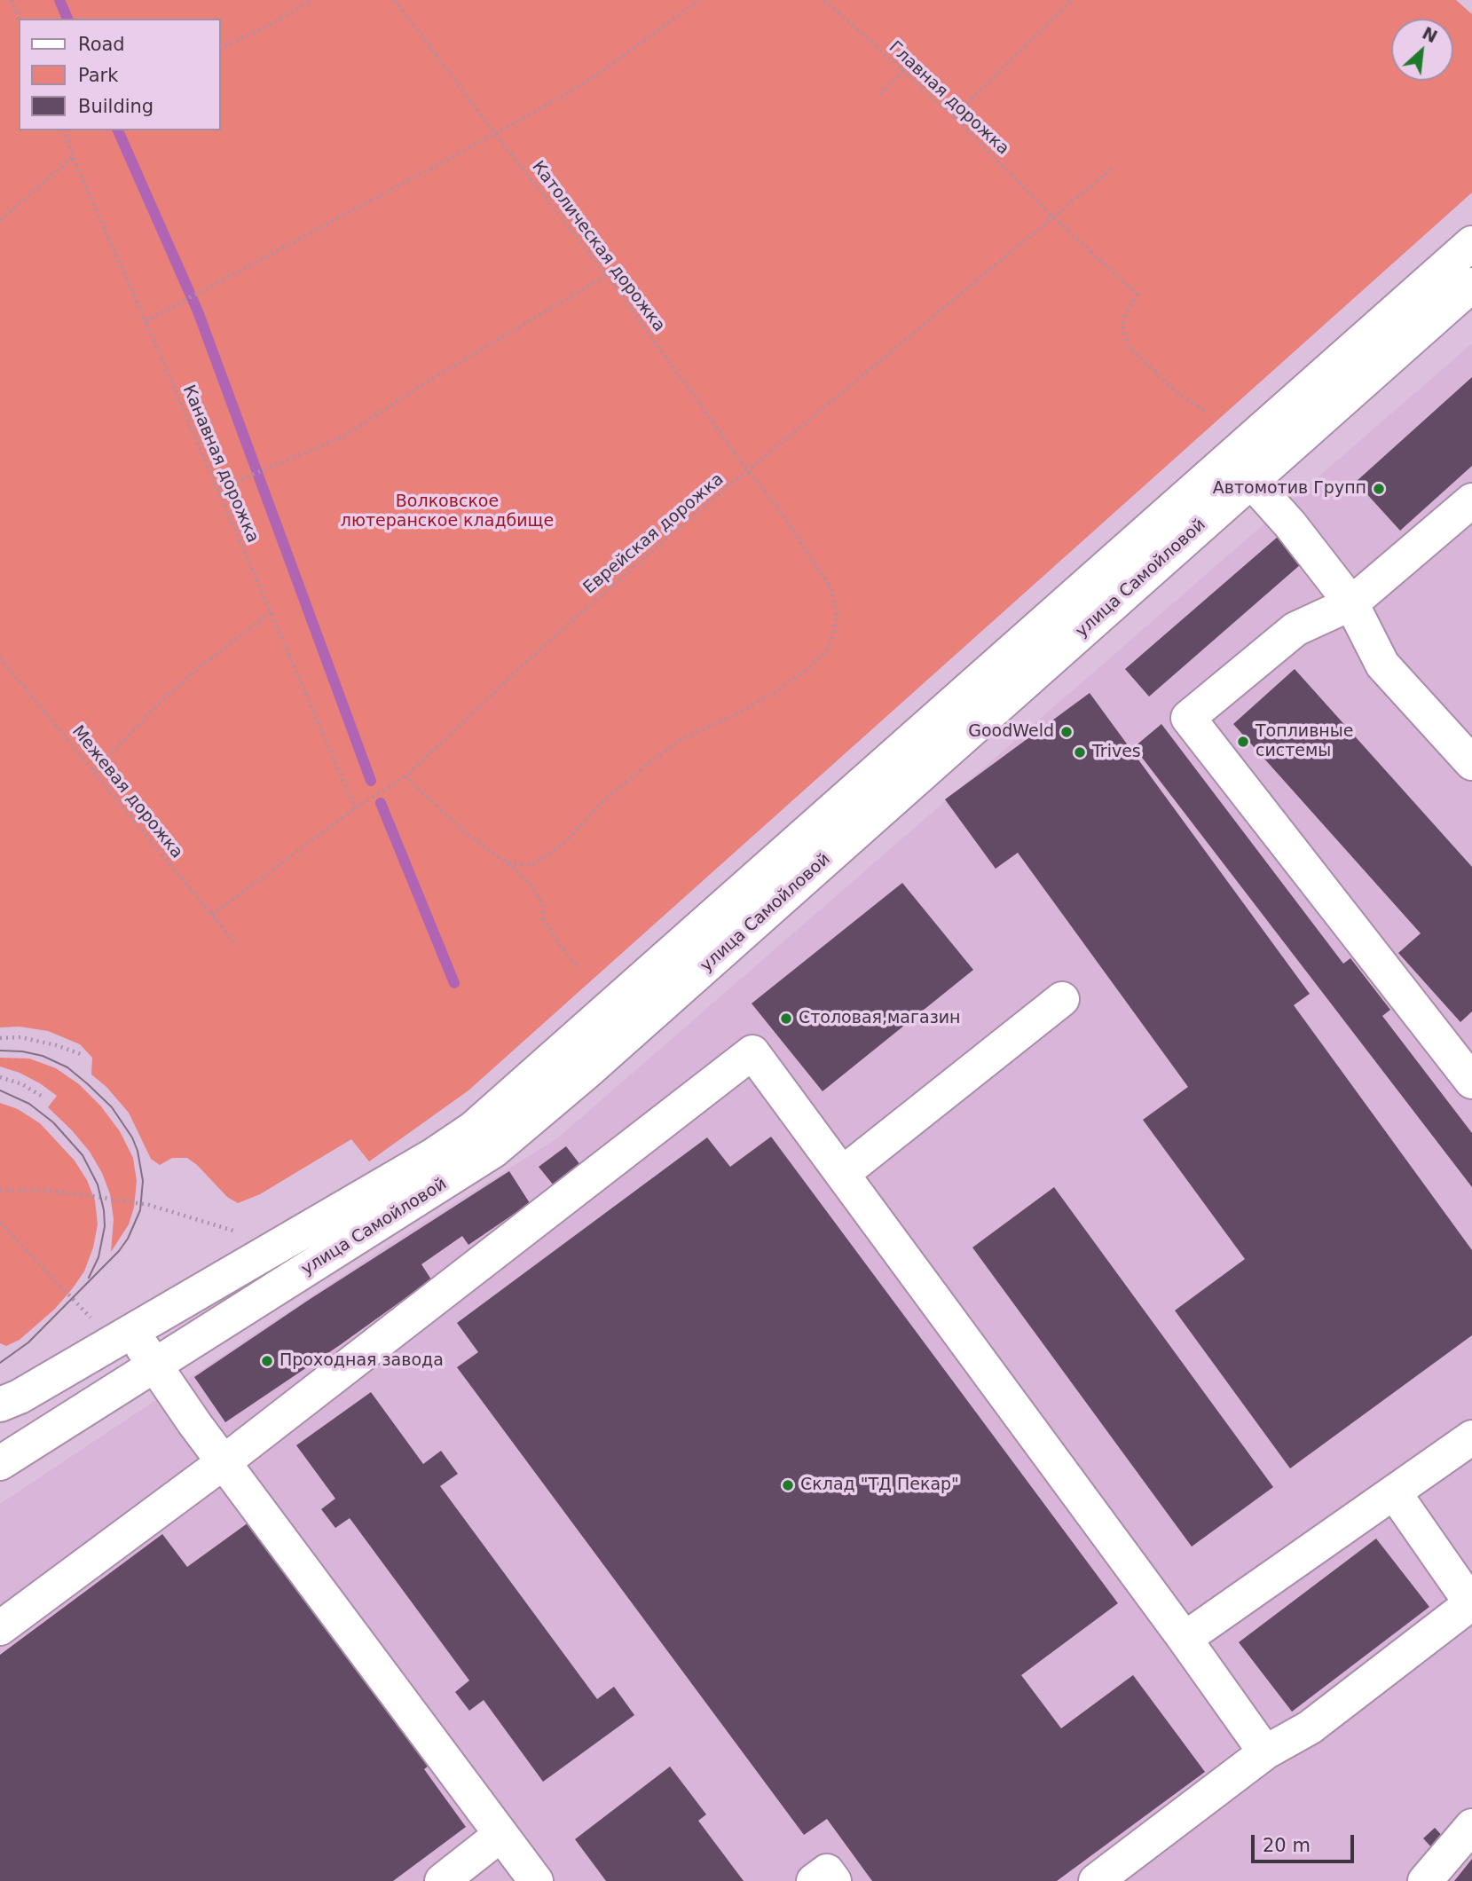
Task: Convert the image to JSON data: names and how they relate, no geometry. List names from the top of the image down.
{
  "streets": {
    "street": ["улица Самойловой"],
    "path": [
      "Главная дорожка",
      "Католическая дорожка",
      "Канавная дорожка",
      "Еврейская дорожка",
      "Межевая дорожка"
    ]
  },
  "crossings": [
    ["Главная дорожка", "Еврейская дорожка"],
    ["Католическая дорожка", "Еврейская дорожка"],
    ["Канавная дорожка", "Еврейская дорожка"],
    ["Еврейская дорожка", "Межевая дорожка"]
  ],
  "parks": ["Волковское лютеранское кладбище"],
  "places": [
    "Автомотив Групп",
    "GoodWeld",
    "Топливные системы",
    "Trives",
    "Столовая,магазин",
    "Проходная завода",
    "Склад \"ТД Пекар\""
  ],
  "legend": ["Road", "Park", "Building"],
  "scale_bar": "20 m",
  "north": "top right"
}
